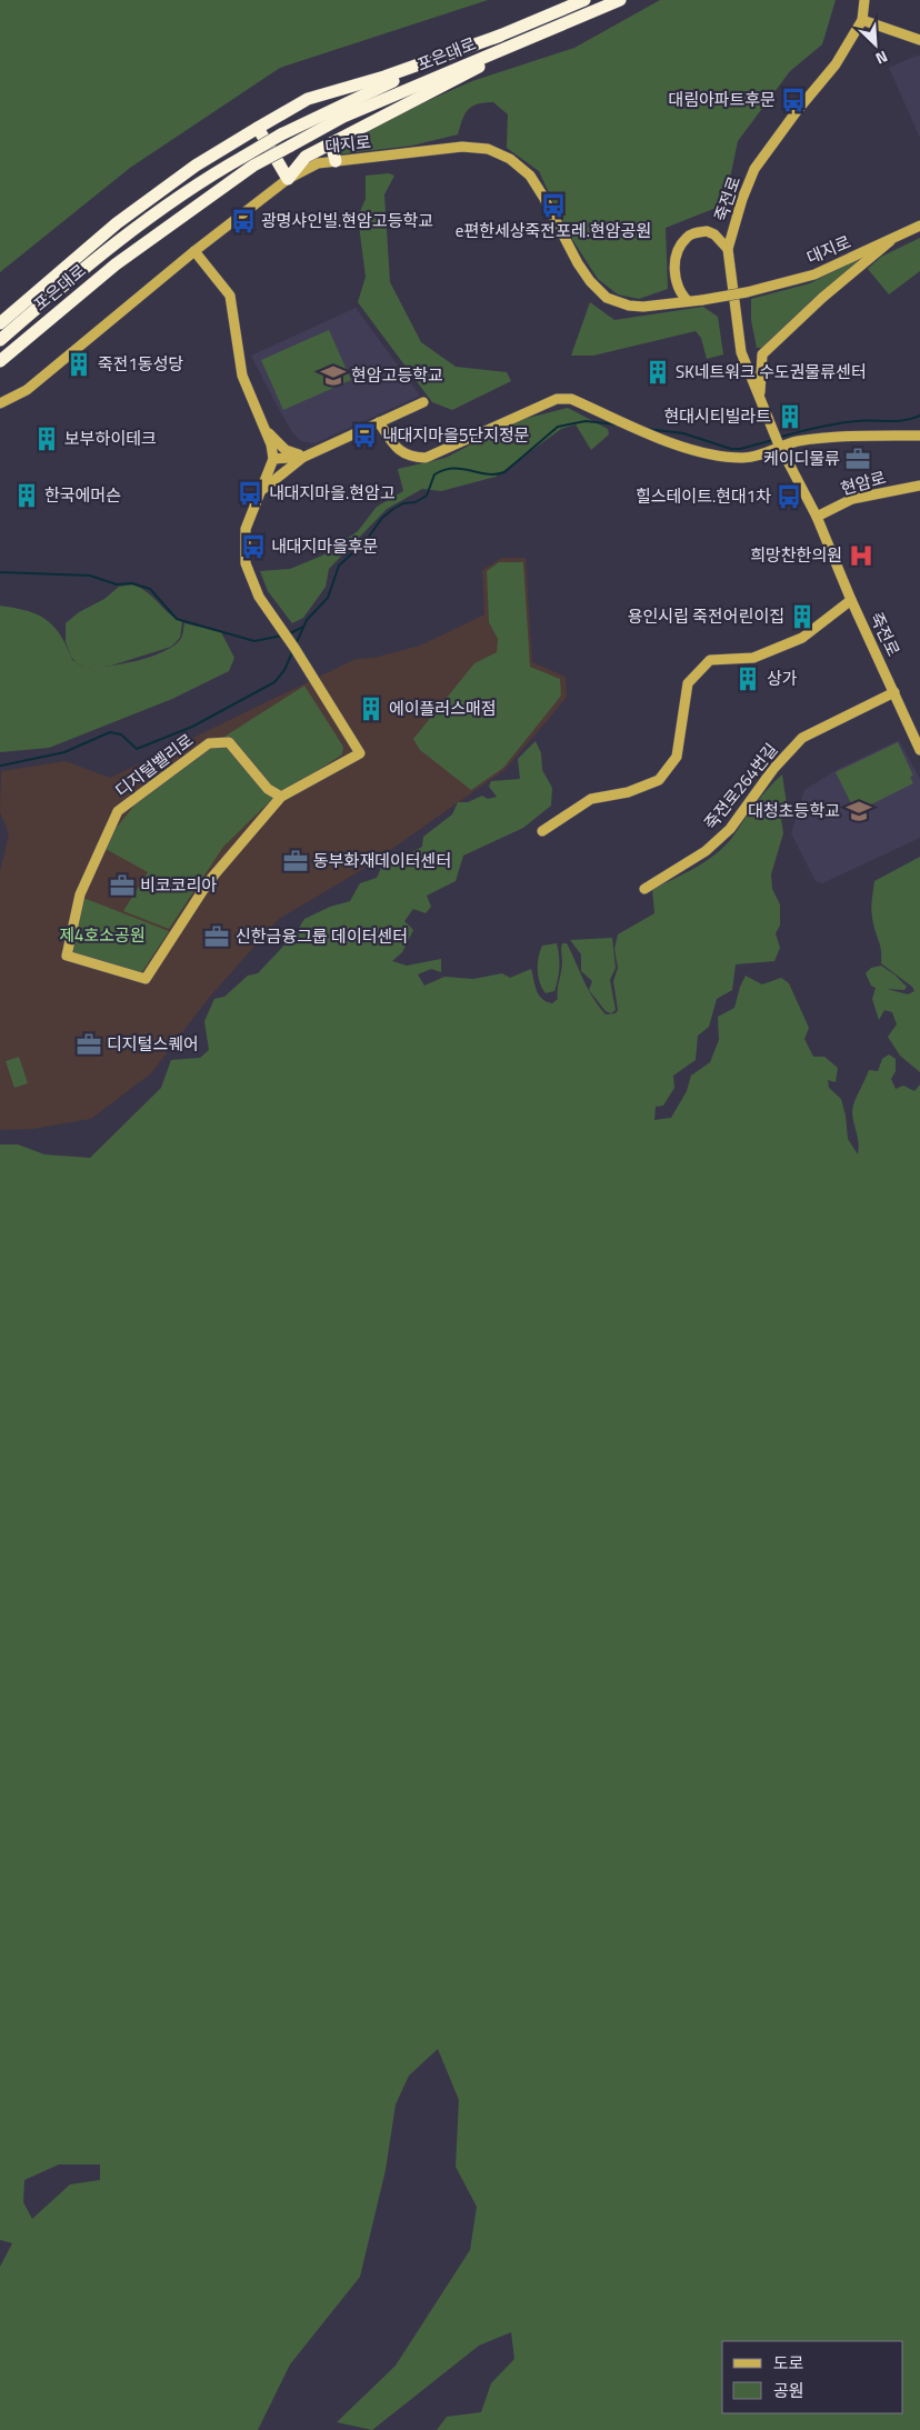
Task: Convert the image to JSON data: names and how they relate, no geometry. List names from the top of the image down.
{
  "streets": {
    "highway": ["포은대로"],
    "street": [
      "대지로",
      "죽전로",
      "현암로",
      "디지털벨리로",
      "죽전로264번길"
    ]
  },
  "crossings": [
    ["죽전로", "현암로"],
    ["죽전로", "죽전로264번길"]
  ],
  "parks": ["제4호소공원"],
  "places": {
    "bus stop": [
      "대림아파트후문",
      "e편한세상죽전포레.현암공원",
      "광명샤인빌.현암고등학교",
      "내대지마을5단지정문",
      "내대지마을.현암고",
      "힐스테이트.현대1차",
      "내대지마을후문"
    ],
    "building": [
      "죽전1동성당",
      "SK네트워크 수도권물류센터",
      "현대시티빌라트",
      "보부하이테크",
      "한국에머슨",
      "용인시립 죽전어린이집",
      "상가",
      "에이플러스매점"
    ],
    "school or university": ["현암고등학교", "대청초등학교"],
    "office": [
      "케이디물류",
      "동부화재데이터센터",
      "비코코리아",
      "신한금융그룹 데이터센터",
      "디지털스퀘어"
    ],
    "hospital": ["희망찬한의원"]
  },
  "legend": ["도로", "공원"],
  "north": "bottom right"
}
